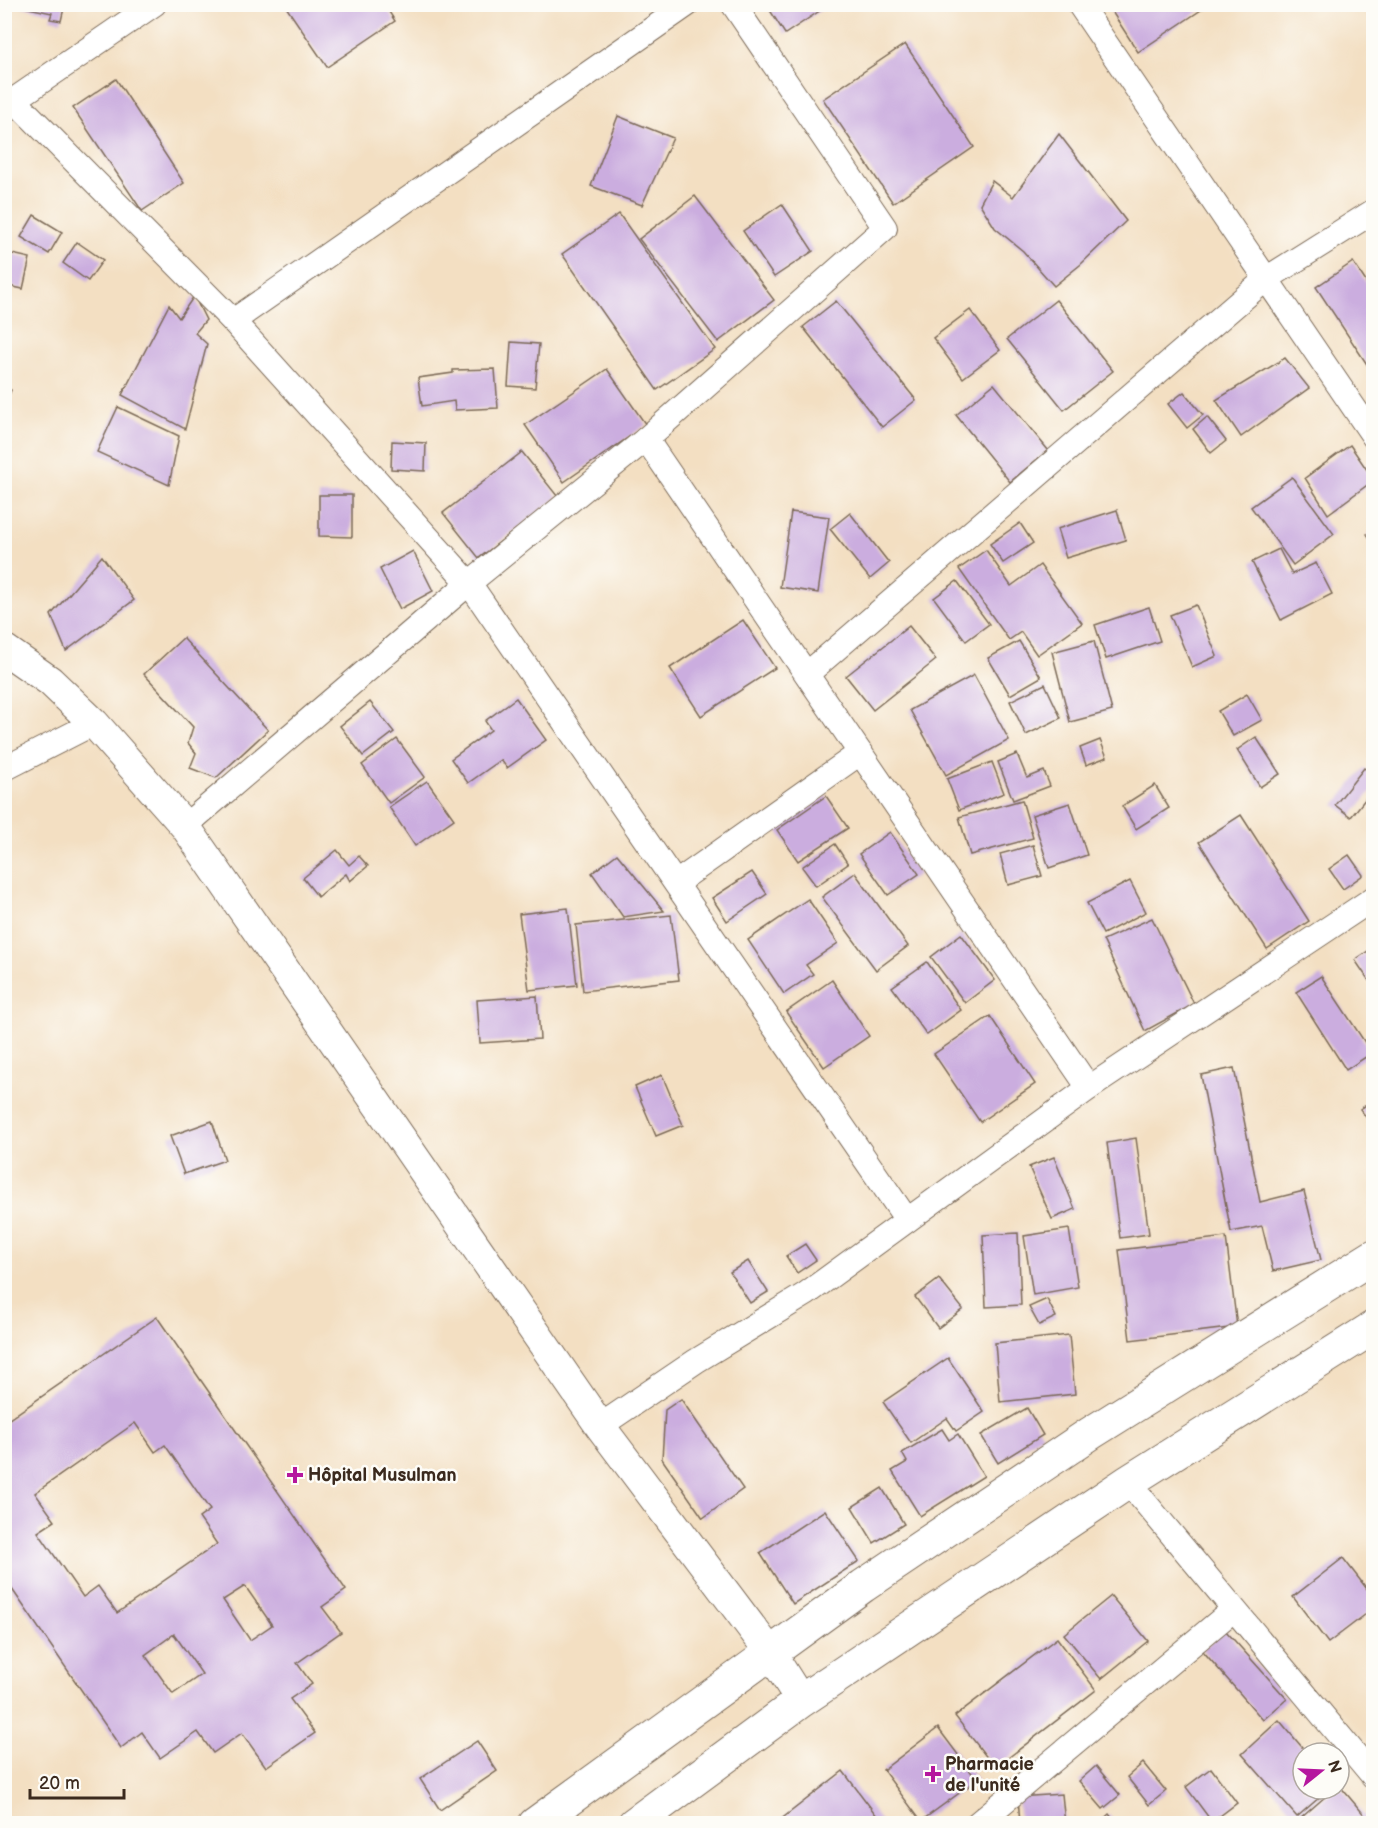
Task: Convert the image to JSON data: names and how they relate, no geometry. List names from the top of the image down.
{
  "places": {
    "health": ["Hôpital Musulman", "Pharmacie de l'unité"]
  },
  "scale_bar": "20 m",
  "north": "right"
}
